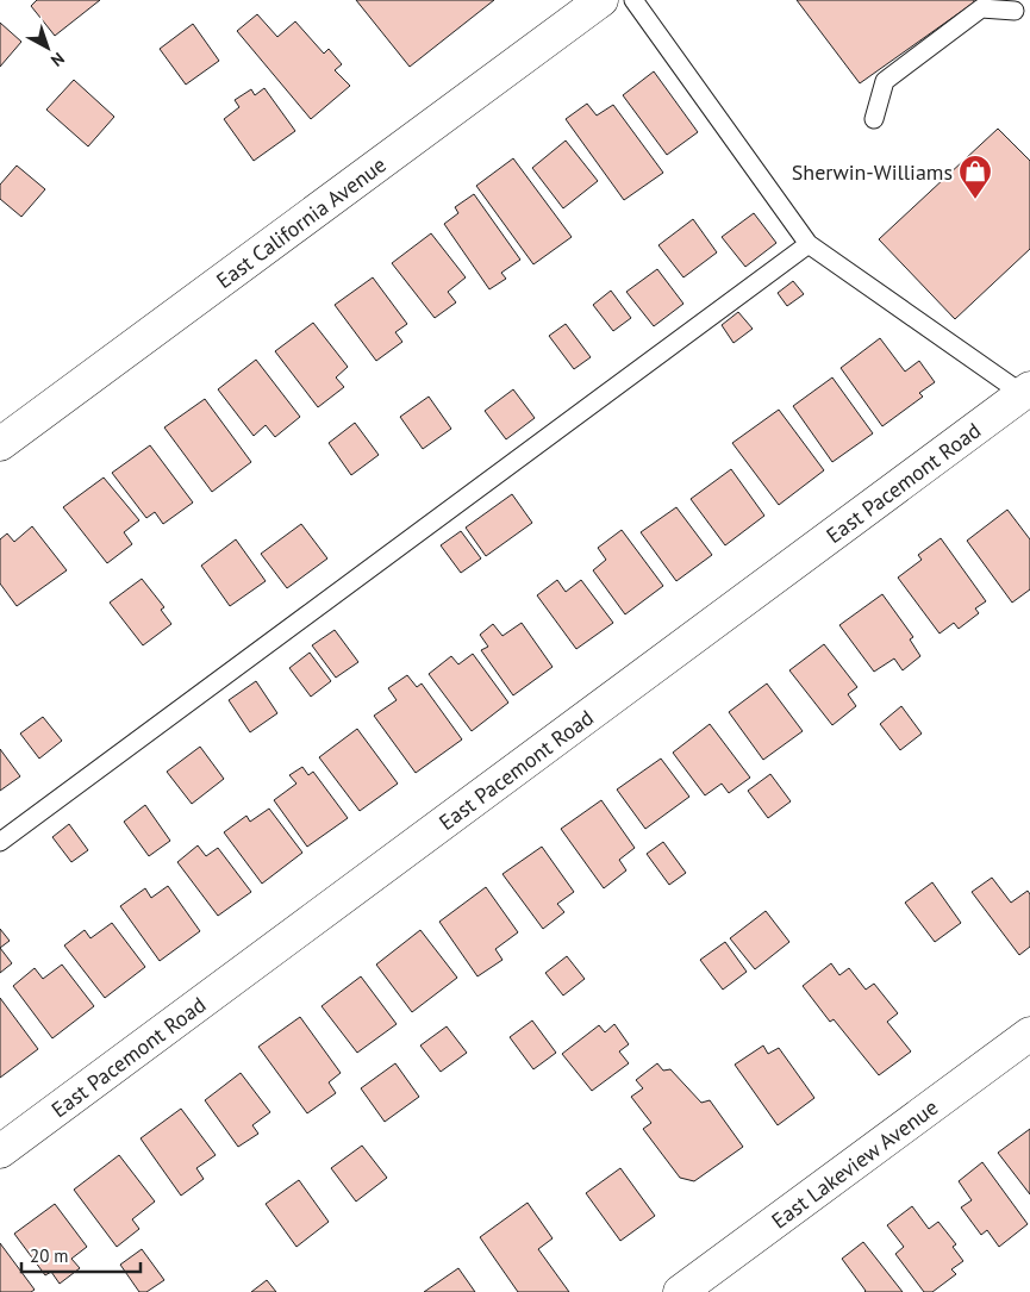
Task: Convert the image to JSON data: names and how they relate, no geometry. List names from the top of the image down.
{
  "streets": {
    "street": ["East California Avenue", "East Pacemont Road", "East Lakeview Avenue"]
  },
  "places": {
    "shop": ["Sherwin-Williams"]
  },
  "scale_bar": "20 m",
  "north": "bottom right"
}
